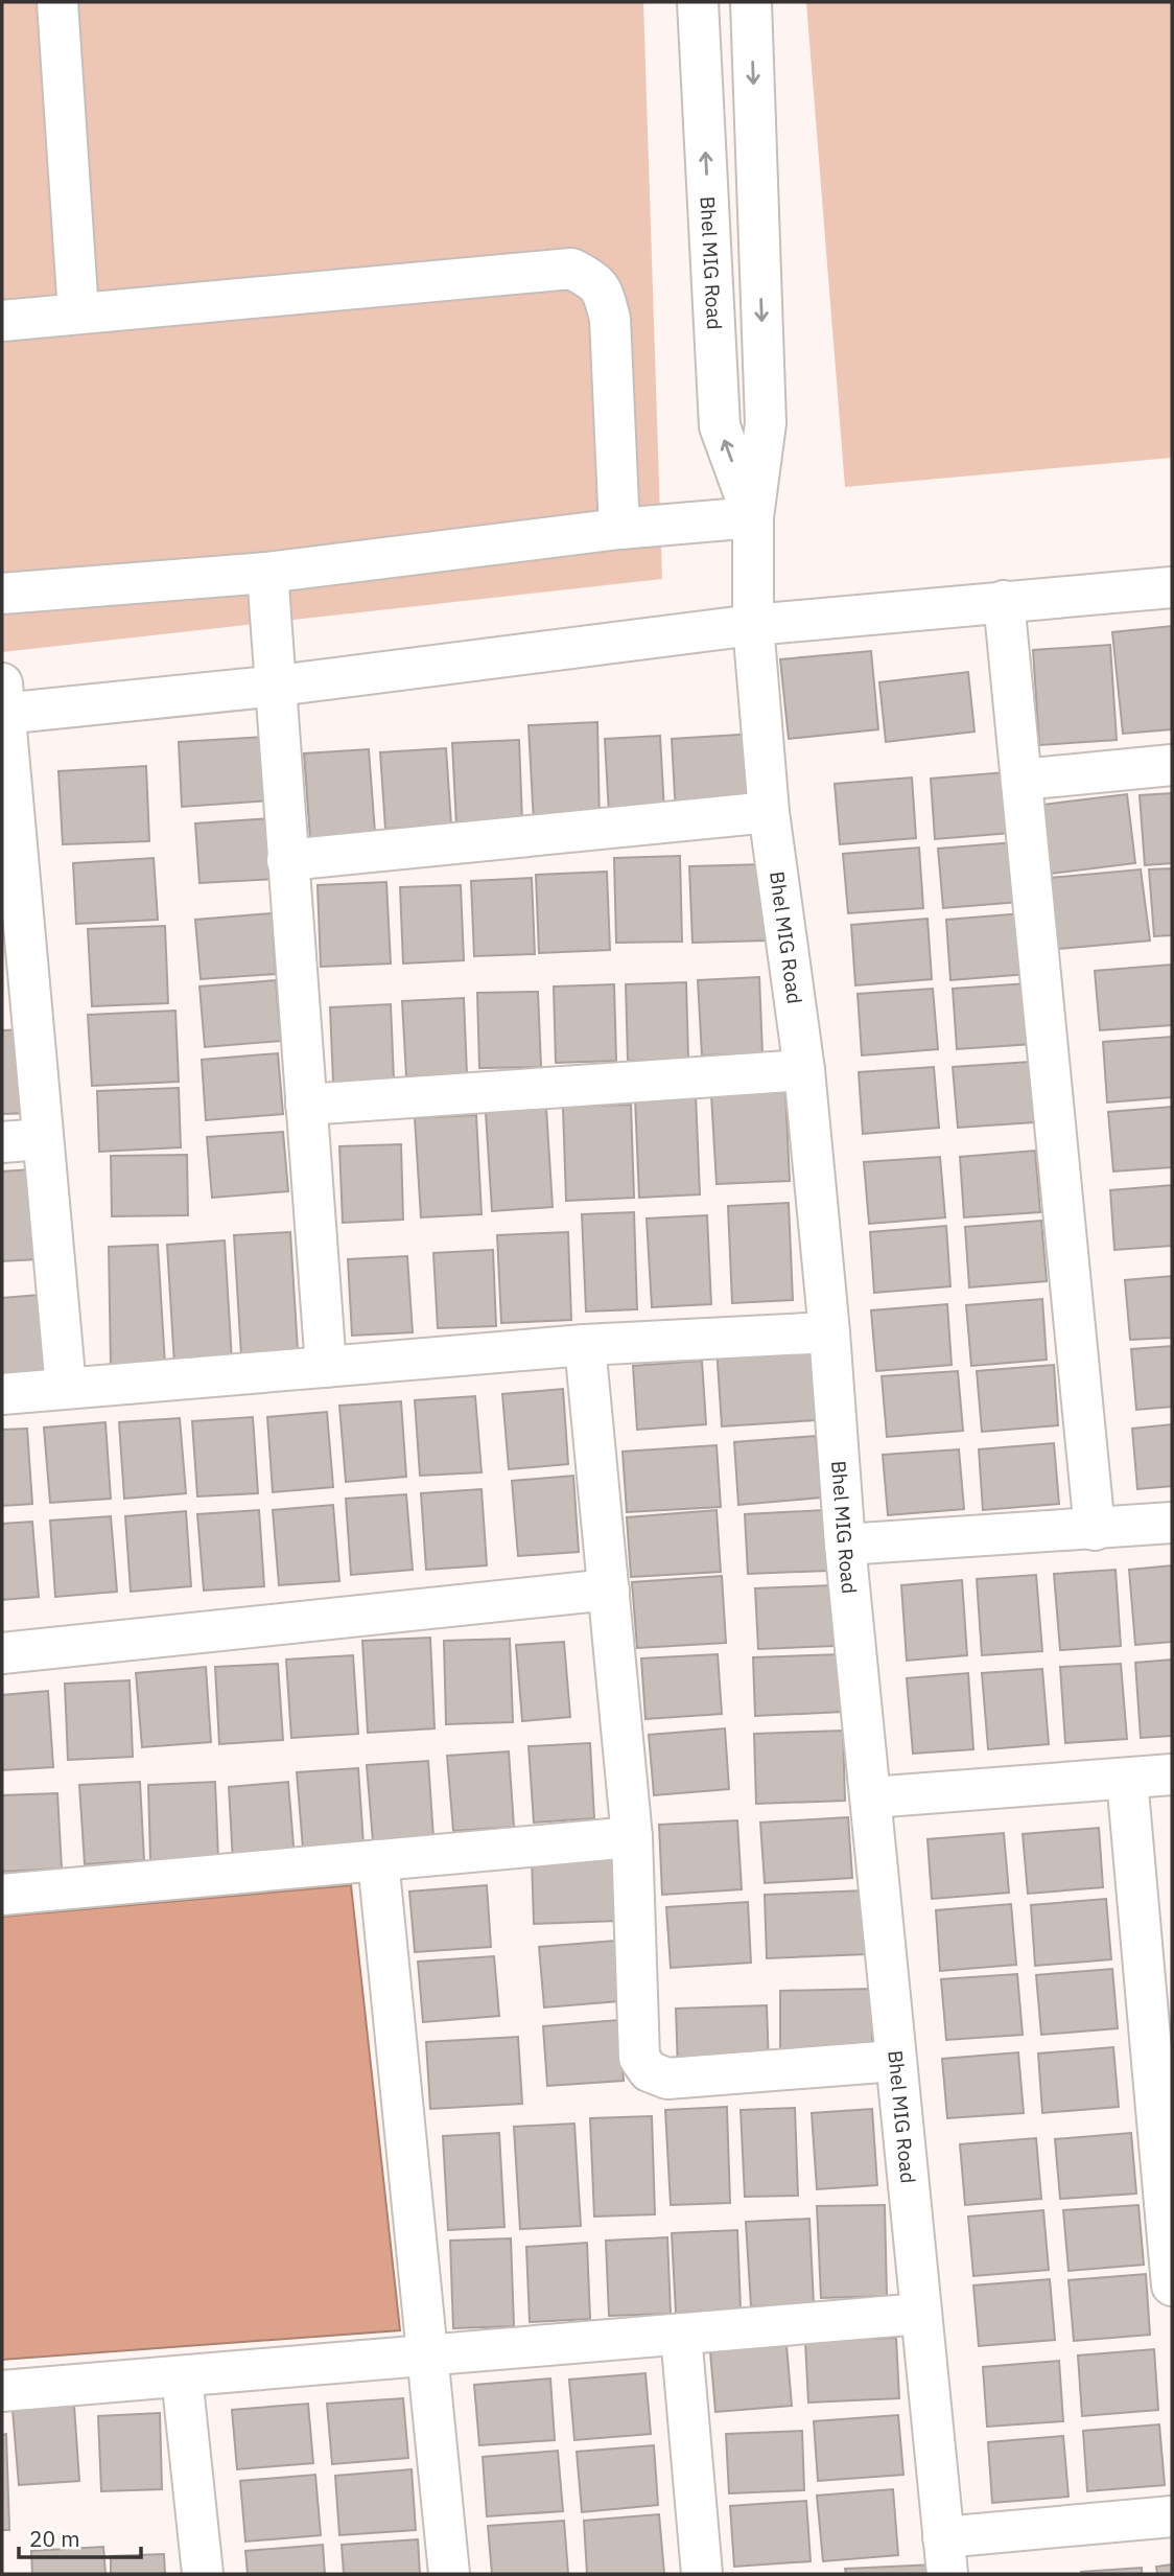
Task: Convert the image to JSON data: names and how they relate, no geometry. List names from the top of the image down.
{
  "streets": {
    "street": ["Bhel MIG Road"]
  },
  "scale_bar": "20 m"
}
